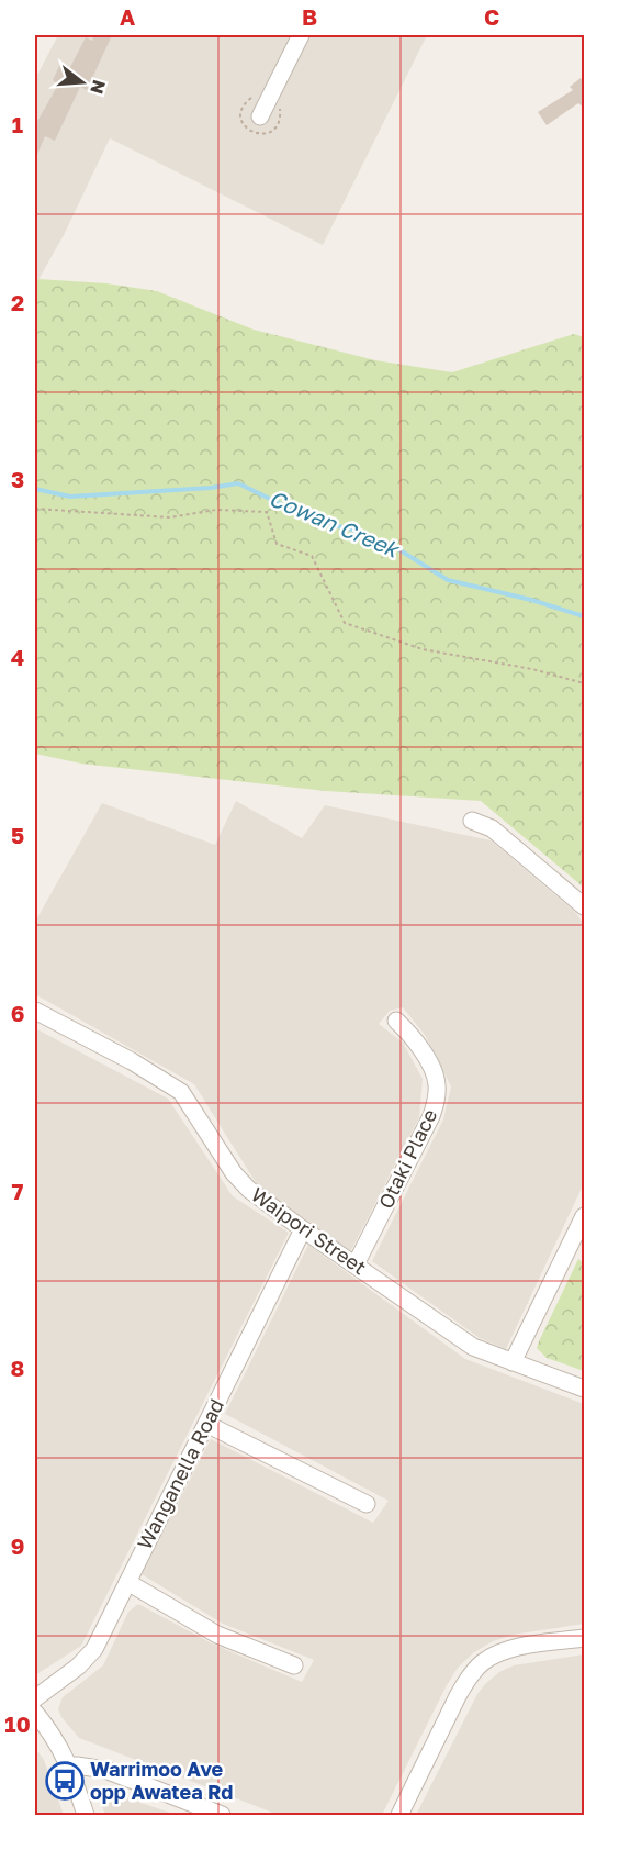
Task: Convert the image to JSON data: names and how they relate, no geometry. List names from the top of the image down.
{
  "streets": {
    "street": ["Otaki Place", "Waipori Street", "Wanganella Road"]
  },
  "crossings": [
    ["Otaki Place", "Waipori Street"],
    ["Waipori Street", "Wanganella Road"]
  ],
  "water": ["Cowan Creek"],
  "places": {
    "bus stop": ["Warrimoo Ave opp Awatea Rd"]
  },
  "north": "right",
  "grid": {
    "columns": ["A", "B", "C"],
    "rows": [
      "1",
      "2",
      "3",
      "4",
      "5",
      "6",
      "7",
      "8",
      "9",
      "10"
    ]
  }
}
